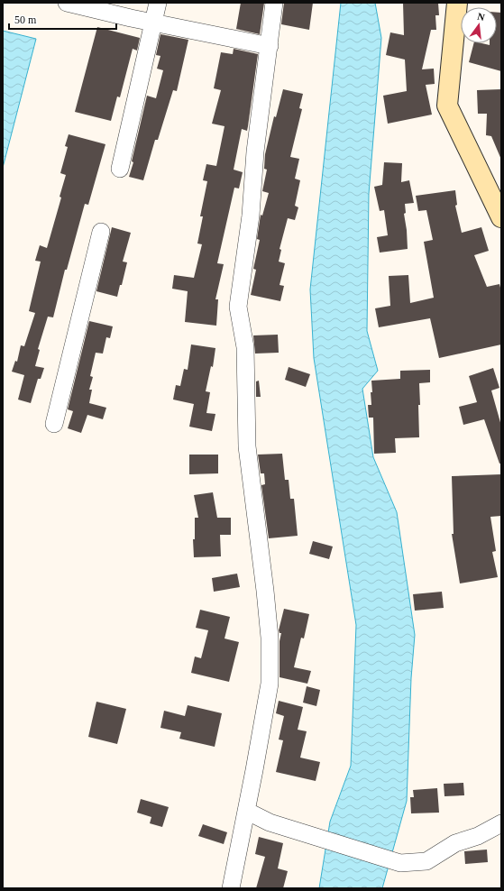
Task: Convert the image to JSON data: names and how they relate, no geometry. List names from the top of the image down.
{
  "scale_bar": "50 m",
  "north": "top"
}
